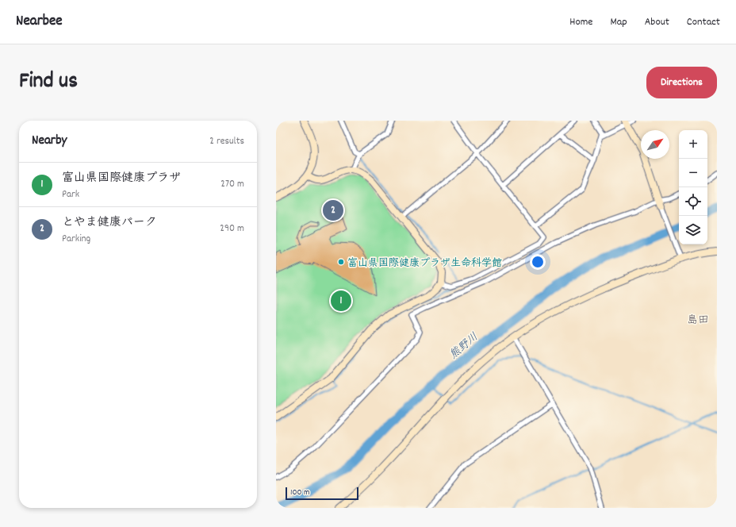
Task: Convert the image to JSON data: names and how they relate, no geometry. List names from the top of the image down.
{
  "districts": ["島田"],
  "water": ["熊野川"],
  "places": ["富山県国際健康プラザ生命科学館"],
  "scale_bar": "100 m",
  "north": "top right",
  "page": {
    "header": "Nearbee",
    "nav": [
      "Home",
      "Map",
      "About",
      "Contact"
    ],
    "title": "Find us",
    "buttons": "Directions",
    "heading": ["Nearby", "2 results"],
    "map_buttons": ["+", "−"],
    "list": [
      {
        "mark": "1",
        "name": "富山県国際健康プラザ",
        "note": "Park",
        "value": "270 m"
      },
      {
        "mark": "2",
        "name": "とやま健康パーク",
        "note": "Parking",
        "value": "290 m"
      }
    ],
    "pins": ["2", "1"],
    "scale": "100 m"
  }
}
